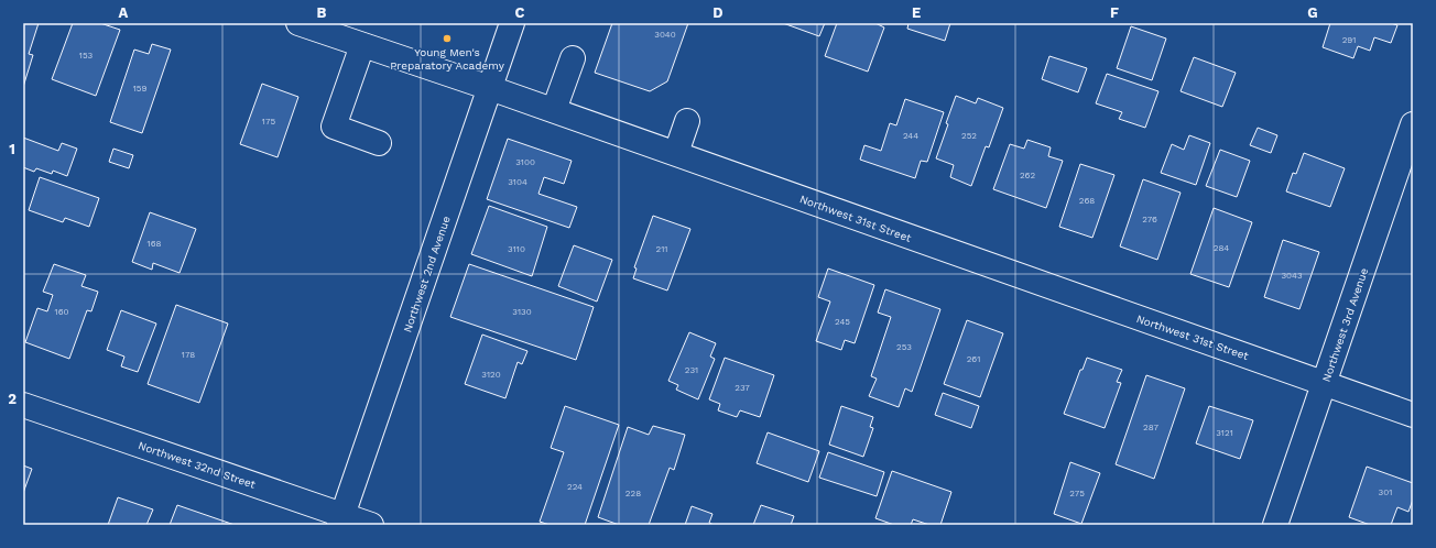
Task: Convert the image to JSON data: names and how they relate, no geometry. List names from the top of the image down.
{
  "streets": {
    "street": [
      "Northwest 31st Street",
      "Northwest 2nd Avenue",
      "Northwest 3rd Avenue",
      "Northwest 32nd Street"
    ]
  },
  "crossings": [
    ["Northwest 31st Street", "Northwest 2nd Avenue"],
    ["Northwest 31st Street", "Northwest 3rd Avenue"],
    ["Northwest 2nd Avenue", "Northwest 32nd Street"]
  ],
  "places": ["Young Men's Preparatory Academy"],
  "house_numbers": [
    "3040",
    "291",
    "153",
    "159",
    "175",
    "244",
    "252",
    "3100",
    "262",
    "3104",
    "268",
    "276",
    "168",
    "284",
    "3110",
    "211",
    "3043",
    "160",
    "3130",
    "245",
    "253",
    "178",
    "261",
    "231",
    "3120",
    "237",
    "287",
    "3121",
    "224",
    "301",
    "228",
    "275"
  ],
  "grid": {
    "columns": [
      "A",
      "B",
      "C",
      "D",
      "E",
      "F",
      "G"
    ],
    "rows": ["1", "2"]
  }
}
